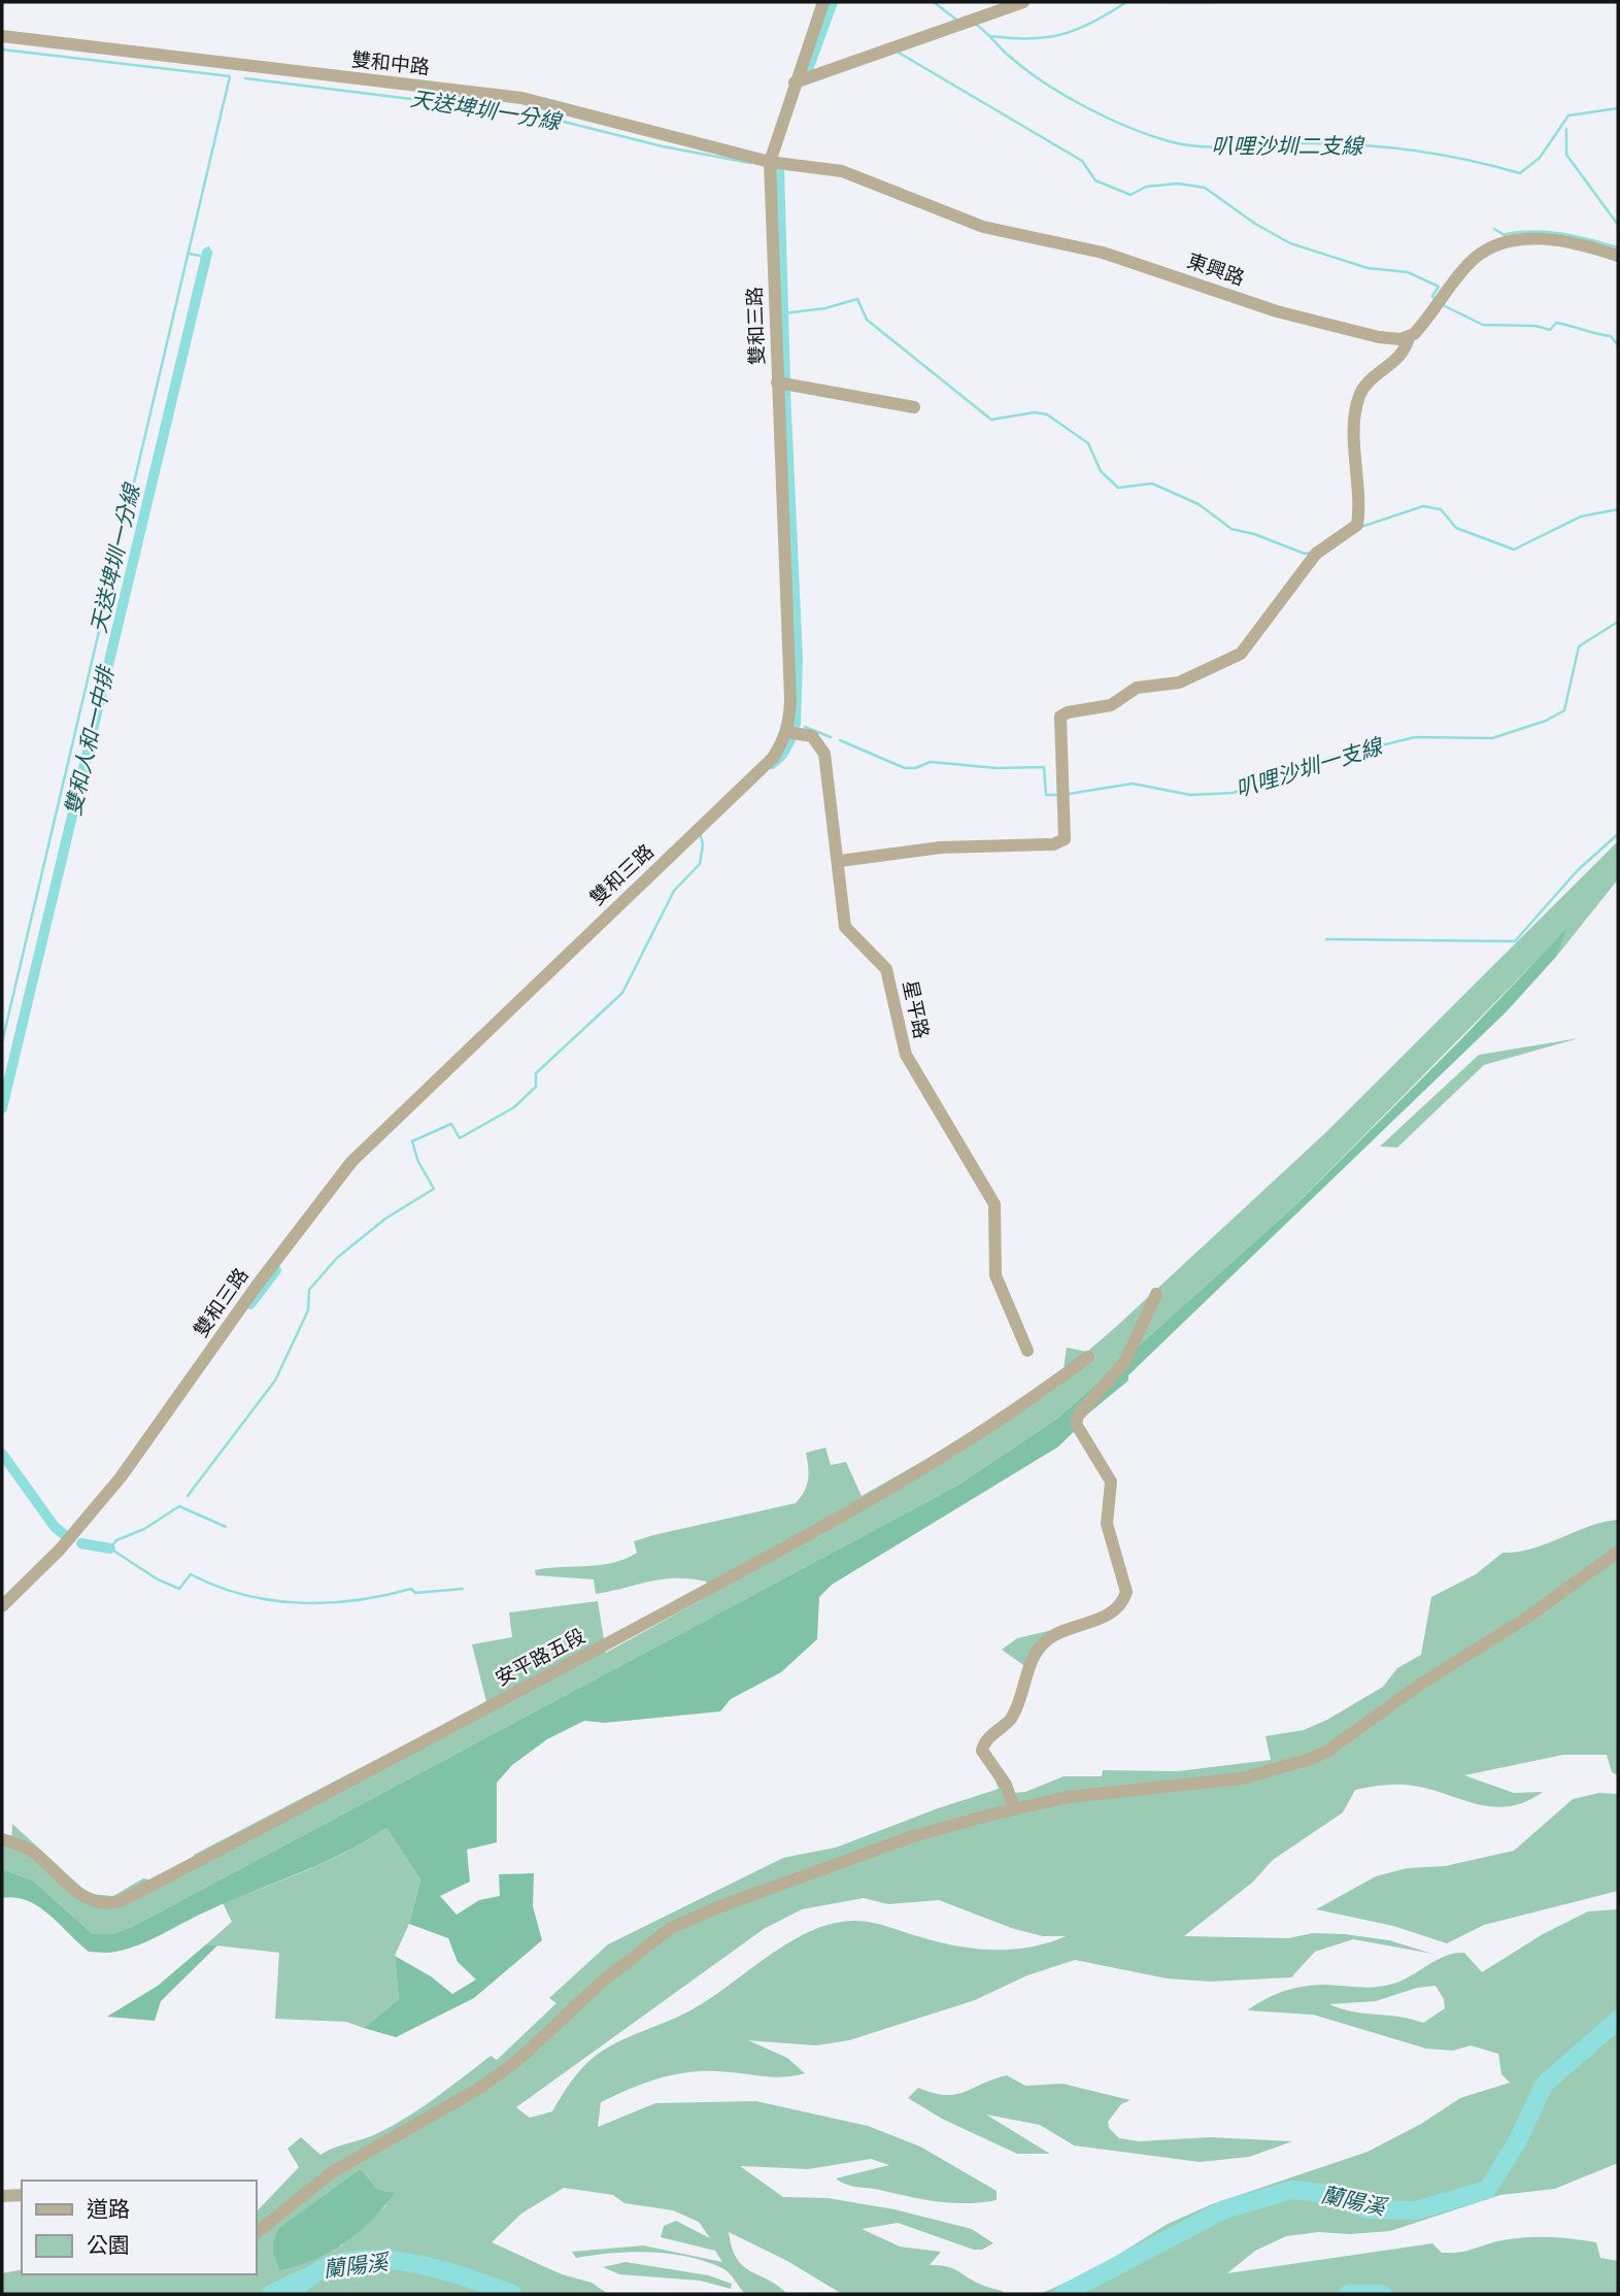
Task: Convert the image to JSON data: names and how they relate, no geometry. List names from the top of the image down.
{
  "streets": {
    "street": [
      "雙和中路",
      "東興路",
      "雙和三路",
      "星平路",
      "安平路五段"
    ]
  },
  "crossings": [
    ["雙和中路", "東興路"],
    ["雙和中路", "雙和三路"],
    ["東興路", "雙和三路"],
    ["雙和三路", "星平路"]
  ],
  "water": [
    "天送埤圳一分線",
    "叭哩沙圳二支線",
    "雙和人和一中排",
    "叭哩沙圳一支線",
    "蘭陽溪"
  ],
  "legend": ["道路", "公園"]
}
